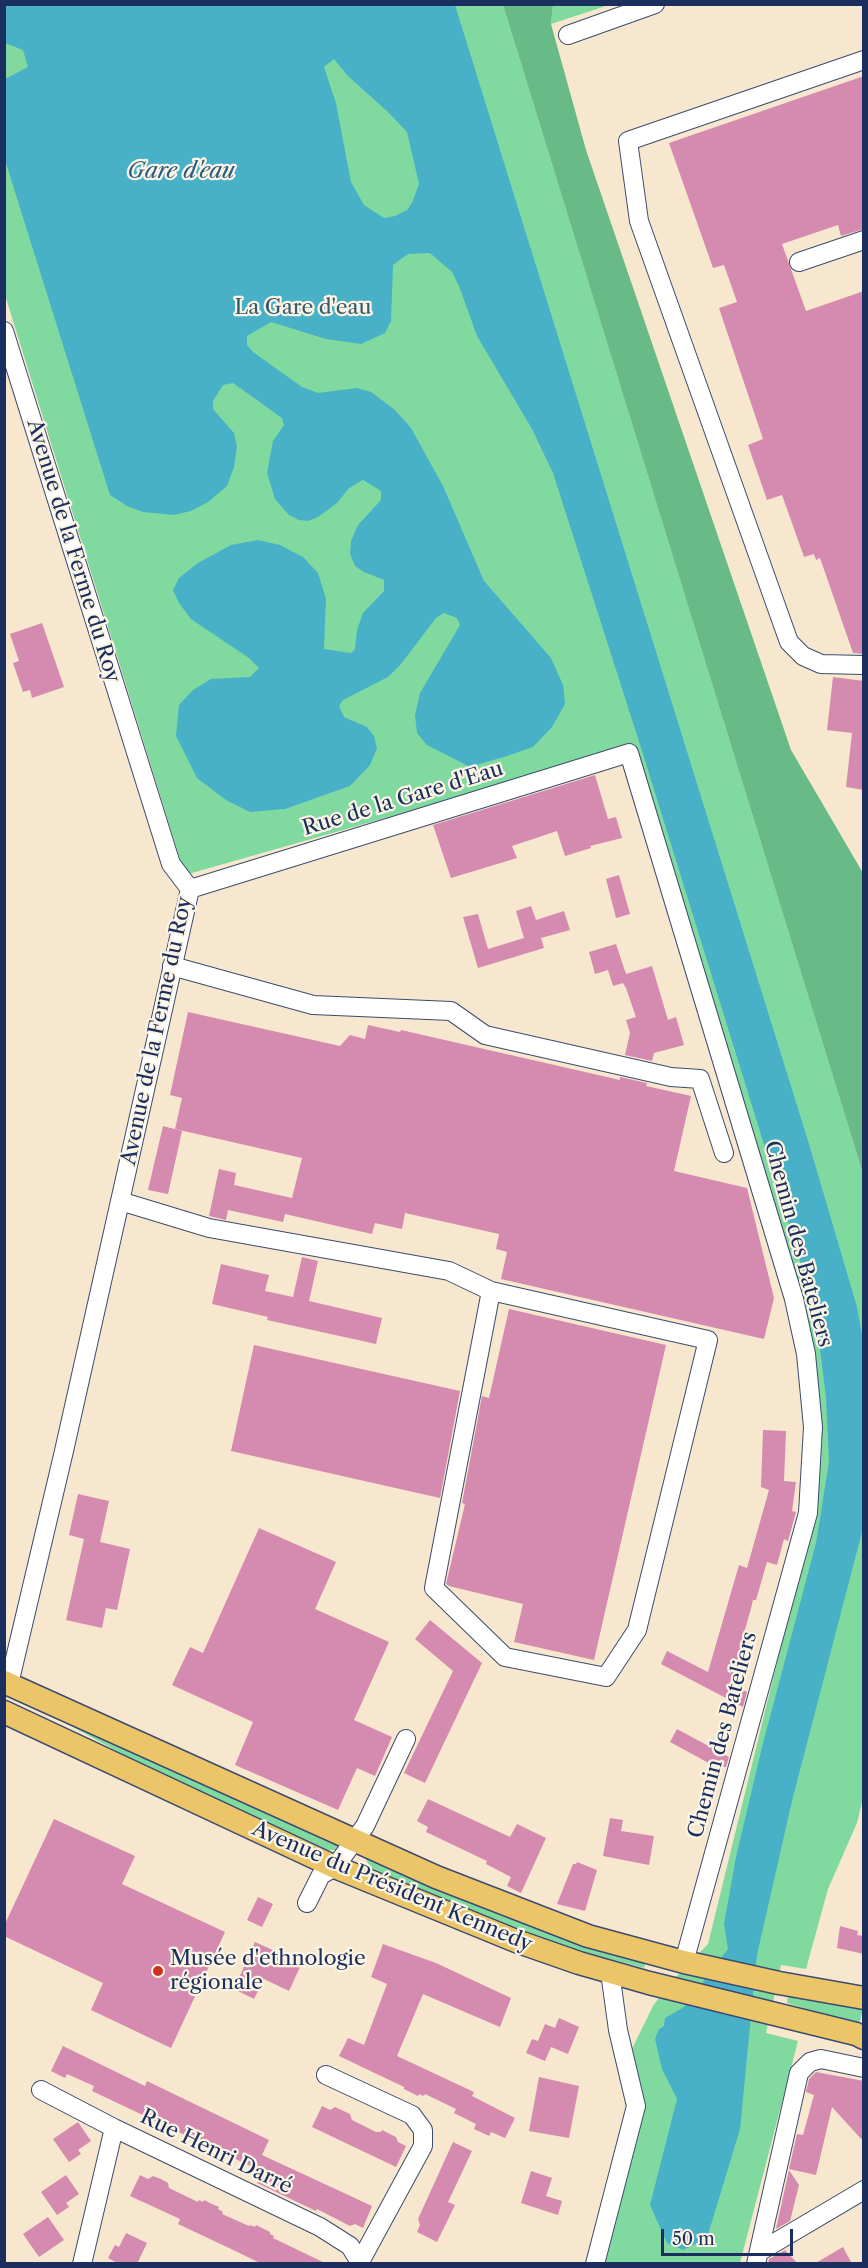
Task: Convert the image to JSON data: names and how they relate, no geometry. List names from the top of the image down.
{
  "streets": {
    "main road": ["Avenue de la Ferme du Roy", "Avenue du Président Kennedy"],
    "street": ["Rue de la Gare d'Eau", "Chemin des Bateliers", "Rue Henri Darré"]
  },
  "crossings": [
    ["Avenue de la Ferme du Roy", "Rue de la Gare d'Eau"],
    ["Avenue de la Ferme du Roy", "Avenue du Président Kennedy"],
    ["Rue de la Gare d'Eau", "Chemin des Bateliers"],
    ["Chemin des Bateliers", "Avenue du Président Kennedy"]
  ],
  "water": ["Gare d'eau"],
  "parks": ["La Gare d'eau"],
  "places": ["Musée d'ethnologie régionale"],
  "scale_bar": "50 m"
}
